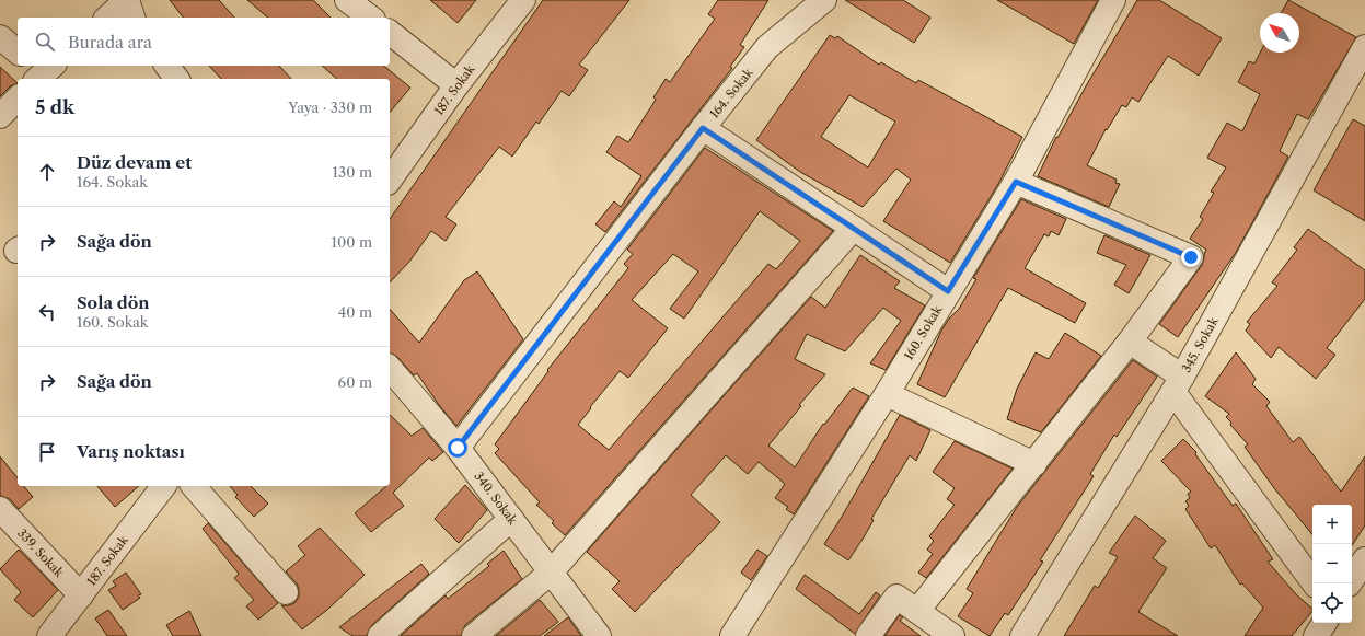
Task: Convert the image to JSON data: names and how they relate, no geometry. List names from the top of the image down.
{
  "streets": {
    "street": [
      "187. Sokak",
      "164. Sokak",
      "160. Sokak",
      "345. Sokak",
      "340. Sokak",
      "339. Sokak"
    ]
  },
  "crossings": [
    ["187. Sokak", "339. Sokak"],
    ["164. Sokak", "340. Sokak"]
  ],
  "north": "top left",
  "page": {
    "search": "Burada ara",
    "heading": ["5 dk", "Yaya · 330 m"],
    "list": [
      ["Düz devam et", "164. Sokak", "130 m"],
      ["Sağa dön", "100 m"],
      ["Sola dön", "160. Sokak", "40 m"],
      ["Sağa dön", "60 m"],
      "Varış noktası"
    ],
    "map_buttons": ["+", "−"]
  }
}
